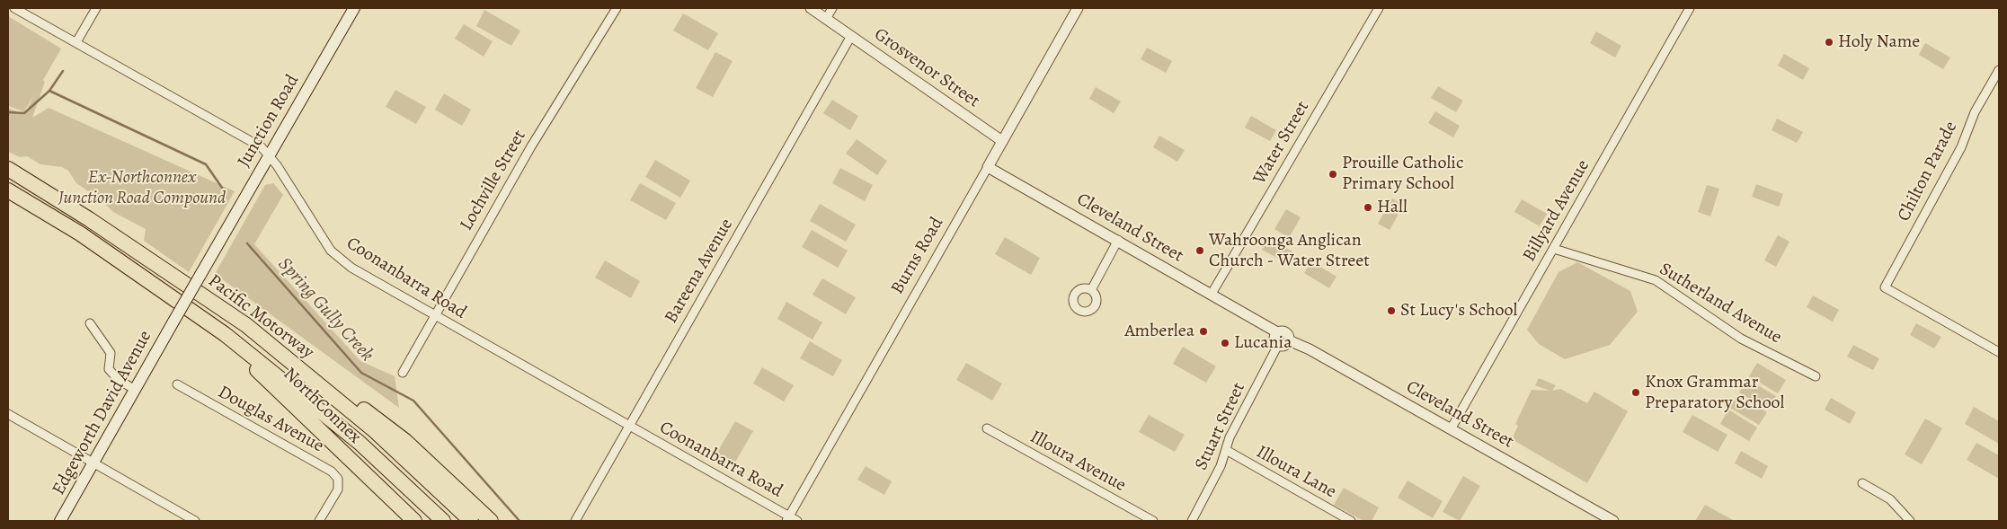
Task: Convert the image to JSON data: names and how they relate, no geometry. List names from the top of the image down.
{
  "streets": {
    "highway": ["Pacific Motorway", "NorthConnex"],
    "main road": ["Junction Road", "Edgeworth David Avenue"],
    "street": [
      "Grosvenor Street",
      "Water Street",
      "Chilton Parade",
      "Lochville Street",
      "Billyard Avenue",
      "Cleveland Street",
      "Burns Road",
      "Bareena Avenue",
      "Coonanbarra Road",
      "Sutherland Avenue",
      "Douglas Avenue",
      "Stuart Street",
      "Illoura Avenue",
      "Illoura Lane"
    ]
  },
  "crossings": [
    ["Grosvenor Street", "Burns Road"],
    ["Grosvenor Street", "Bareena Avenue"],
    ["Junction Road", "Coonanbarra Road"],
    ["Junction Road", "Edgeworth David Avenue"],
    ["Water Street", "Cleveland Street"],
    ["Lochville Street", "Coonanbarra Road"],
    ["Billyard Avenue", "Cleveland Street"],
    ["Billyard Avenue", "Sutherland Avenue"],
    ["Cleveland Street", "Burns Road"],
    ["Cleveland Street", "Stuart Street"],
    ["Burns Road", "Coonanbarra Road"],
    ["Bareena Avenue", "Coonanbarra Road"],
    ["Pacific Motorway", "NorthConnex"],
    ["Stuart Street", "Illoura Lane"]
  ],
  "water": ["Spring Gully Creek"],
  "parks": ["Ex-Northconnex Junction Road Compound"],
  "places": [
    "Holy Name",
    "Prouille Catholic Primary School",
    "Hall",
    "Wahroonga Anglican Church - Water Street",
    "St Lucy's School",
    "Amberlea",
    "Lucania",
    "Knox Grammar Preparatory School"
  ]
}
